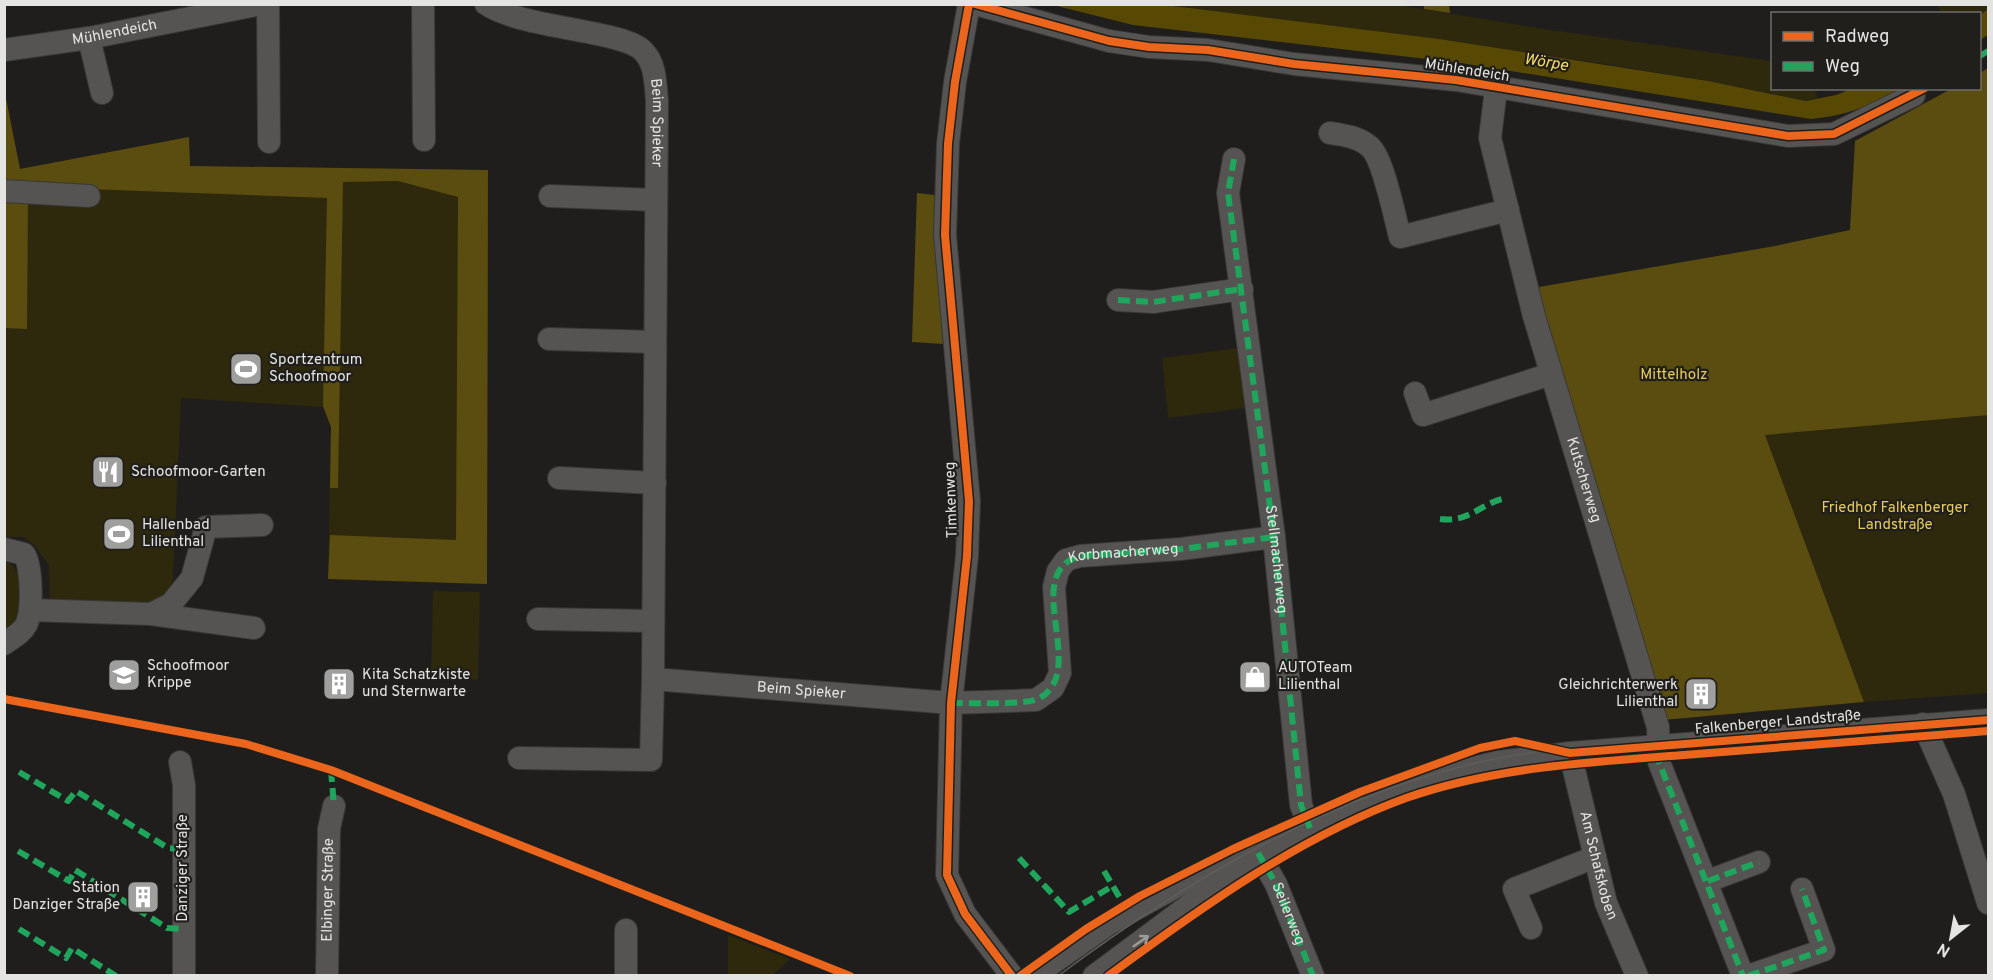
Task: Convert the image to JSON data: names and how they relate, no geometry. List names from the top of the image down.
{
  "streets": {
    "street": [
      "Mühlendeich",
      "Beim Spieker",
      "Kutscherweg",
      "Timkenweg",
      "Korbmacherweg",
      "Stellmacherweg",
      "Falkenberger Landstraße",
      "Am Schafskoben",
      "Danziger Straße",
      "Elbinger Straße",
      "Seilerweg"
    ]
  },
  "crossings": [
    ["Mühlendeich", "Kutscherweg"],
    ["Beim Spieker", "Timkenweg"],
    ["Beim Spieker", "Korbmacherweg"],
    ["Kutscherweg", "Falkenberger Landstraße"],
    ["Timkenweg", "Korbmacherweg"],
    ["Korbmacherweg", "Stellmacherweg"],
    ["Stellmacherweg", "Falkenberger Landstraße"],
    ["Falkenberger Landstraße", "Am Schafskoben"],
    ["Falkenberger Landstraße", "Seilerweg"]
  ],
  "water": ["Wörpe"],
  "parks": ["Mittelholz", "Friedhof Falkenberger Landstraße"],
  "places": {
    "sports": ["Sportzentrum Schoofmoor", "Hallenbad Lilienthal"],
    "restaurant": ["Schoofmoor-Garten"],
    "school or university": ["Schoofmoor Krippe"],
    "shop": ["AUTOTeam Lilienthal"],
    "building": ["Kita Schatzkiste und Sternwarte", "Gleichrichterwerk Lilienthal", "Station Danziger Straße"]
  },
  "legend": ["Radweg", "Weg"],
  "north": "bottom left"
}
